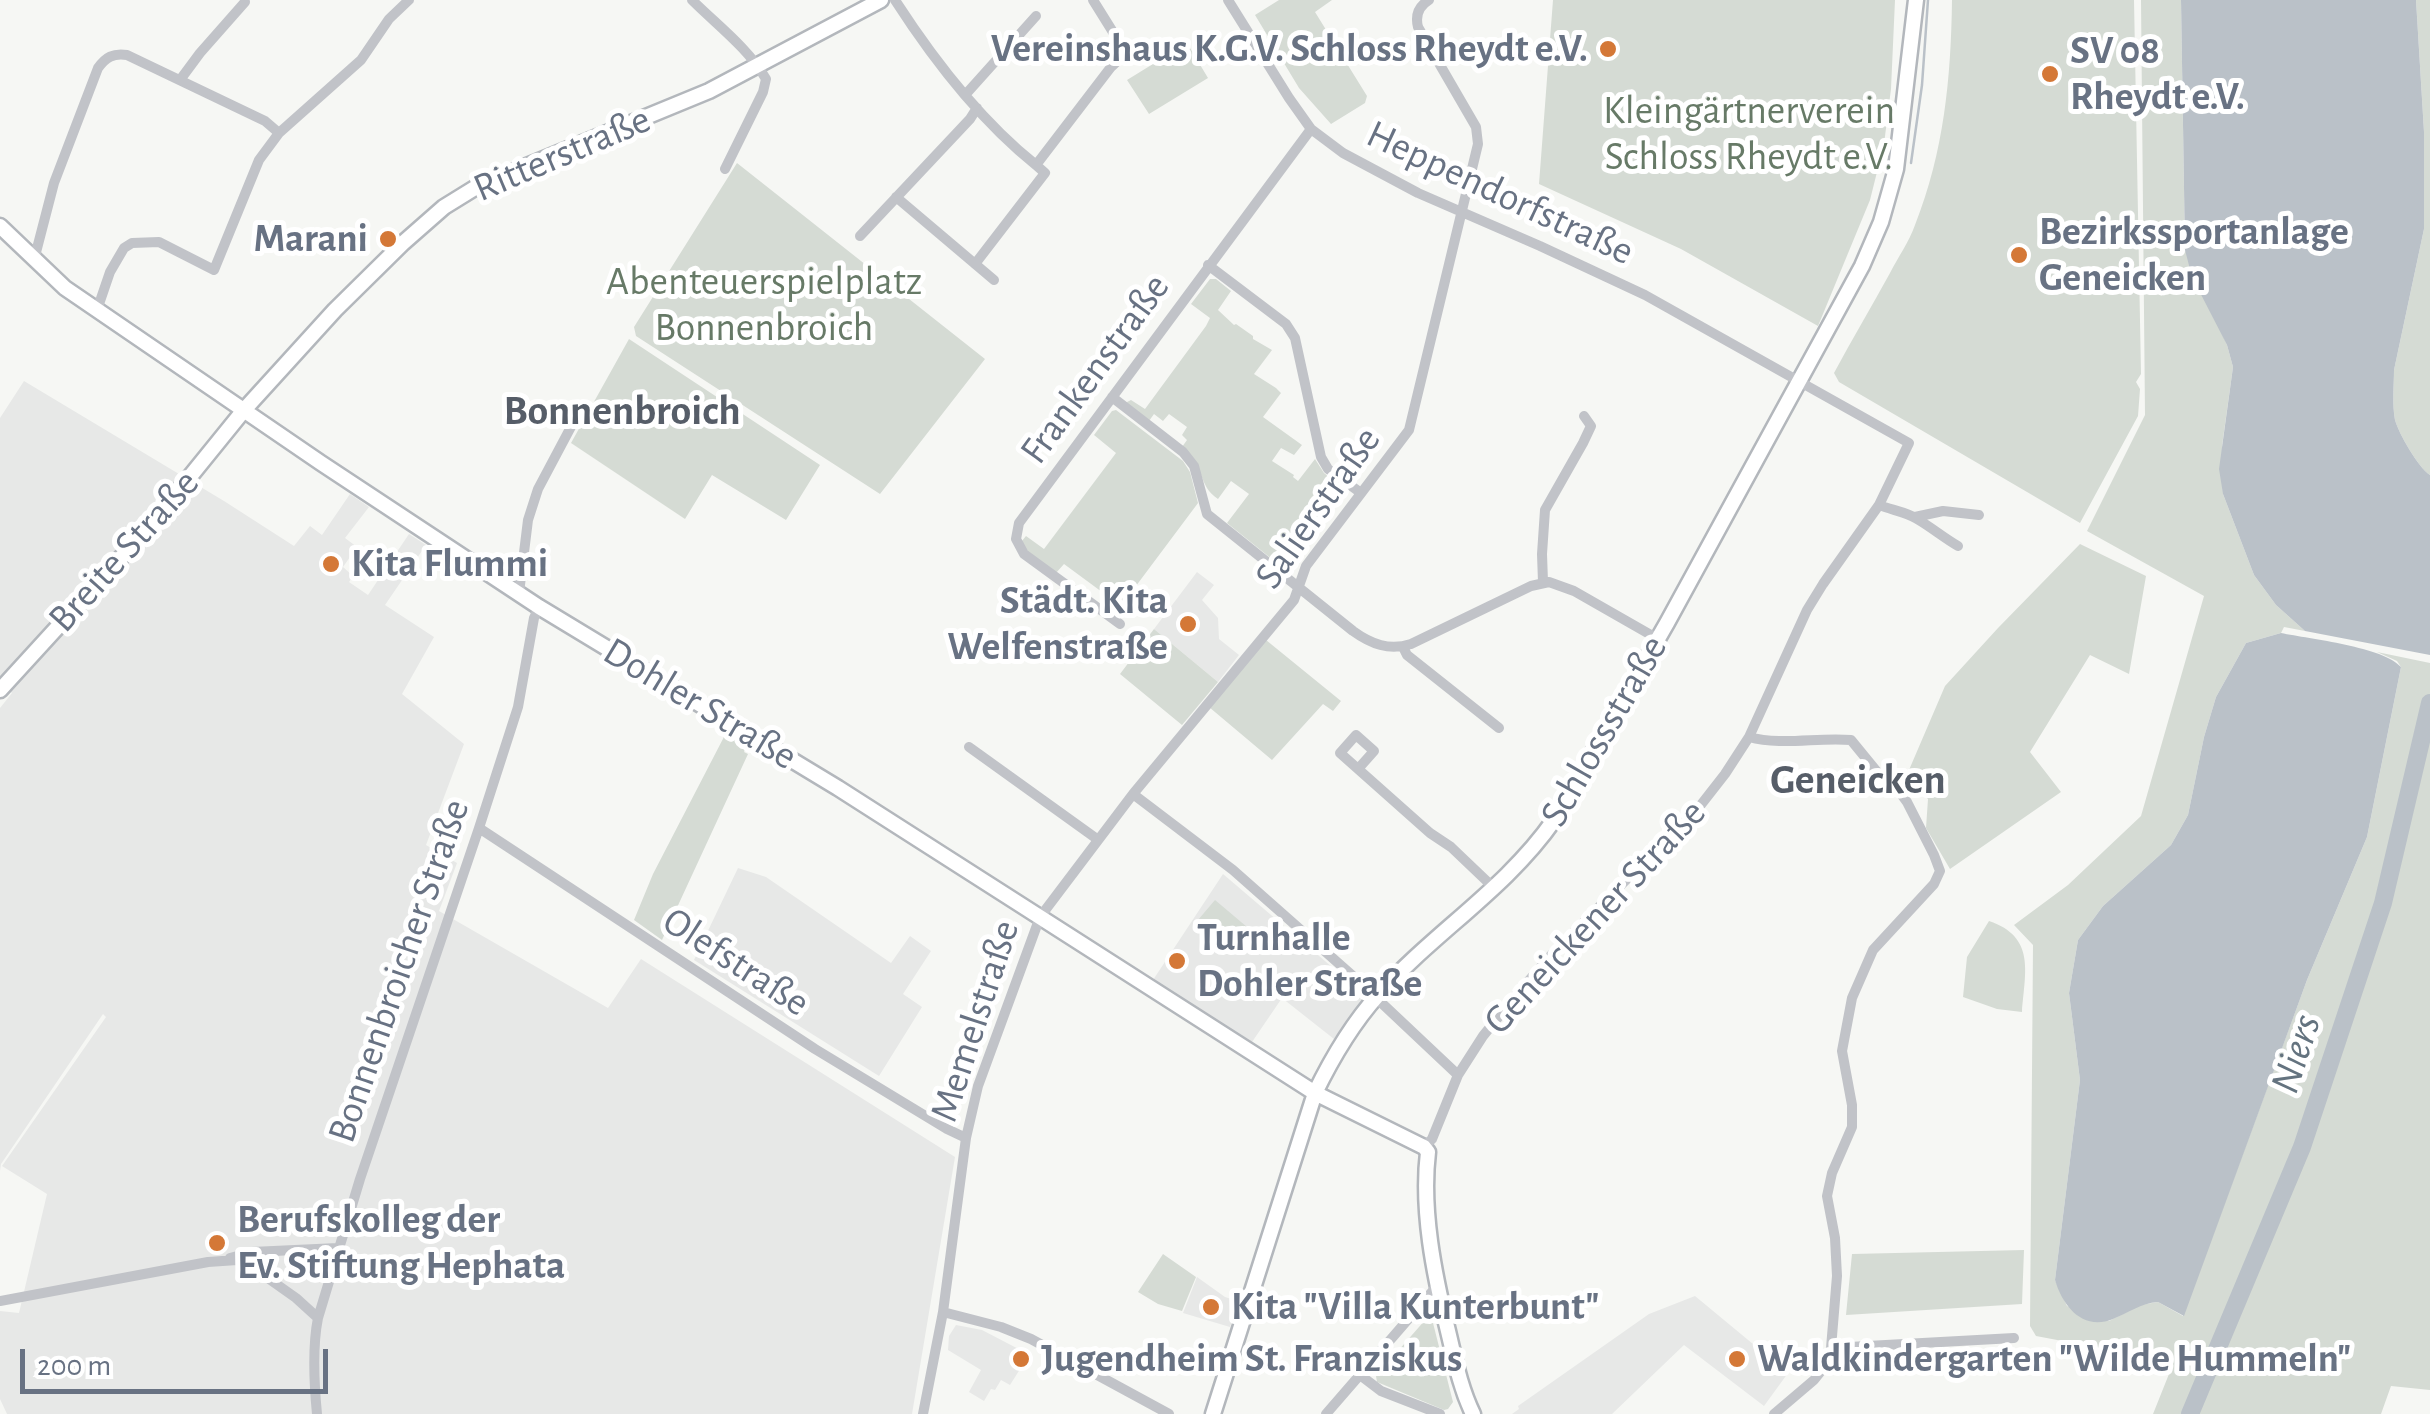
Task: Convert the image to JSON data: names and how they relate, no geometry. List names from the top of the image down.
{
  "streets": {
    "main road": [
      "Ritterstraße",
      "Breite Straße",
      "Dohler Straße",
      "Schlossstraße"
    ],
    "street": [
      "Heppendorfstraße",
      "Frankenstraße",
      "Salierstraße",
      "Geneickener Straße",
      "Olefstraße",
      "Bonnenbroicher Straße",
      "Memelstraße"
    ]
  },
  "crossings": [
    ["Ritterstraße", "Breite Straße"],
    ["Ritterstraße", "Dohler Straße"],
    ["Heppendorfstraße", "Frankenstraße"],
    ["Heppendorfstraße", "Salierstraße"],
    ["Heppendorfstraße", "Schlossstraße"],
    ["Heppendorfstraße", "Geneickener Straße"],
    ["Salierstraße", "Memelstraße"],
    ["Breite Straße", "Dohler Straße"],
    ["Dohler Straße", "Schlossstraße"],
    ["Dohler Straße", "Geneickener Straße"],
    ["Dohler Straße", "Bonnenbroicher Straße"],
    ["Dohler Straße", "Memelstraße"],
    ["Schlossstraße", "Geneickener Straße"],
    ["Olefstraße", "Bonnenbroicher Straße"],
    ["Olefstraße", "Memelstraße"]
  ],
  "districts": ["Bonnenbroich", "Geneicken"],
  "water": ["Niers"],
  "parks": ["Kleingärtnerverein Schloss Rheydt e.V.", "Abenteuerspielplatz Bonnenbroich"],
  "places": [
    "Vereinshaus K.G.V. Schloss Rheydt e.V.",
    "SV 08 Rheydt e.V.",
    "Marani",
    "Bezirkssportanlage Geneicken",
    "Kita Flummi",
    "Städt. Kita Welfenstraße",
    "Turnhalle Dohler Straße",
    "Berufskolleg der Ev. Stiftung Hephata",
    "Kita \"Villa Kunterbunt\"",
    "Jugendheim St. Franziskus",
    "Waldkindergarten \"Wilde Hummeln\""
  ],
  "scale_bar": "200 m"
}
